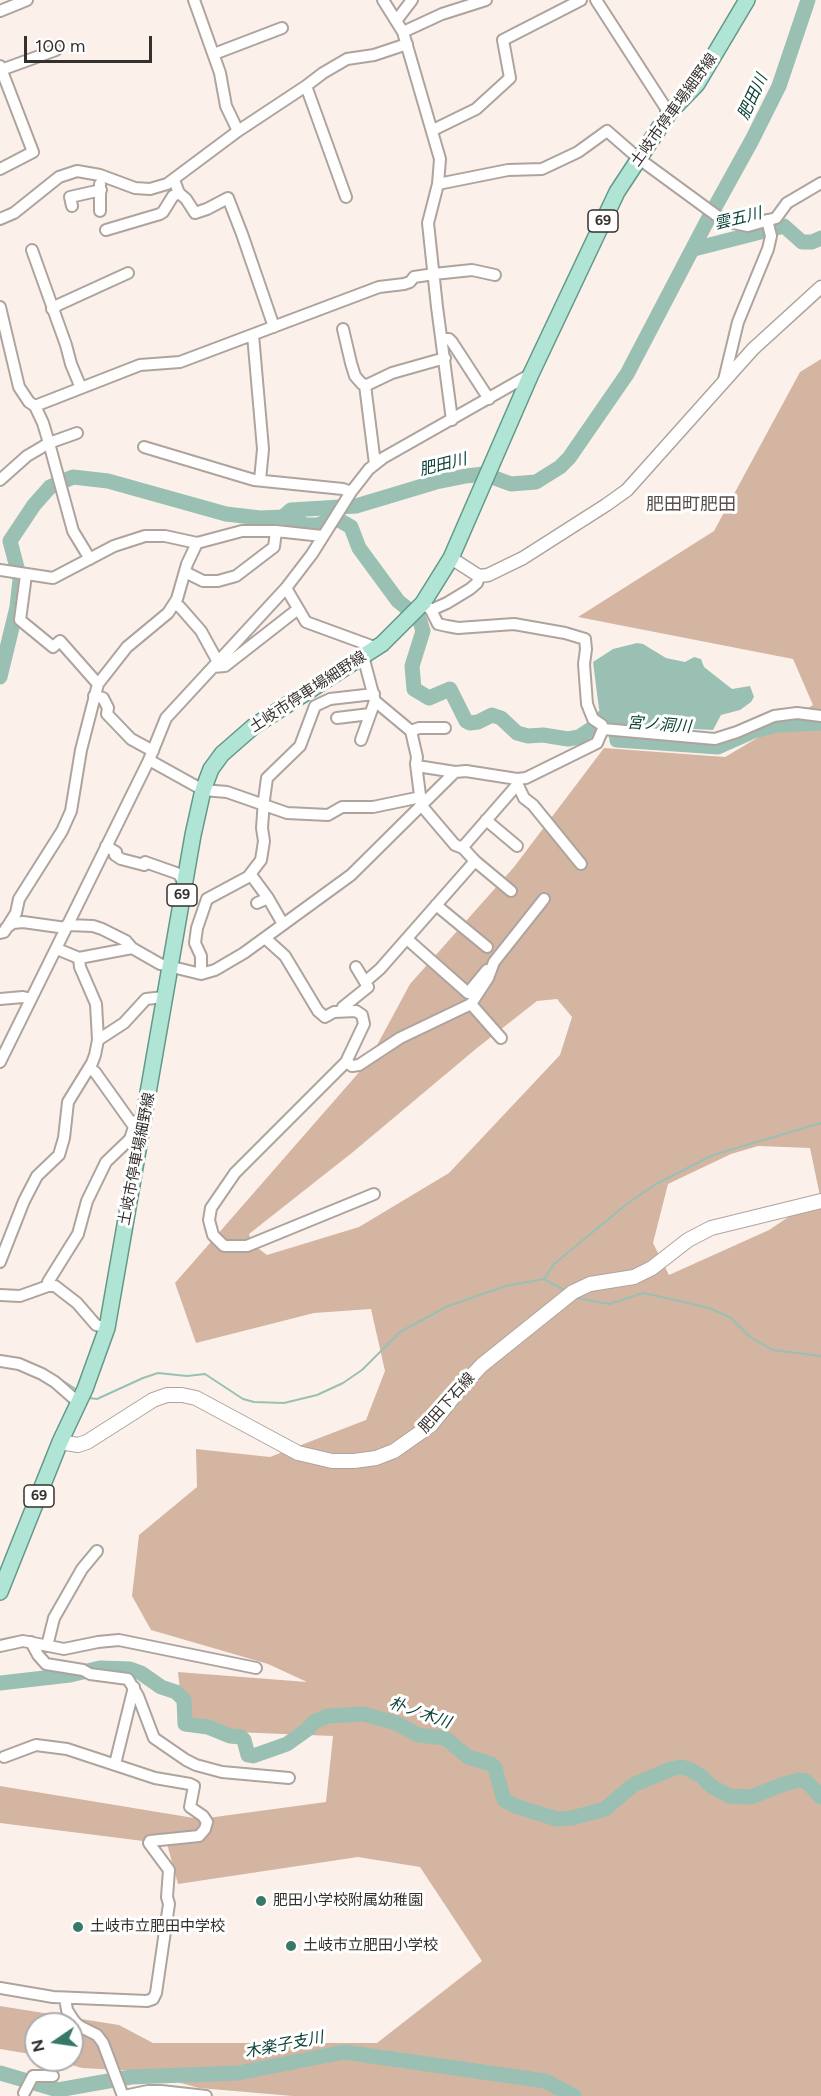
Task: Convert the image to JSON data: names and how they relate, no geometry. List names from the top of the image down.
{
  "streets": {
    "main road": ["土岐市停車場細野線", "69", "肥田下石線"]
  },
  "crossings": [
    ["土岐市停車場細野線", "肥田下石線"]
  ],
  "districts": ["肥田町肥田"],
  "water": [
    "肥田川",
    "雲五川",
    "宮ノ洞川",
    "朴ノ木川",
    "木楽子支川"
  ],
  "places": ["肥田小学校附属幼稚園", "土岐市立肥田中学校", "土岐市立肥田小学校"],
  "scale_bar": "100 m",
  "north": "left"
}
